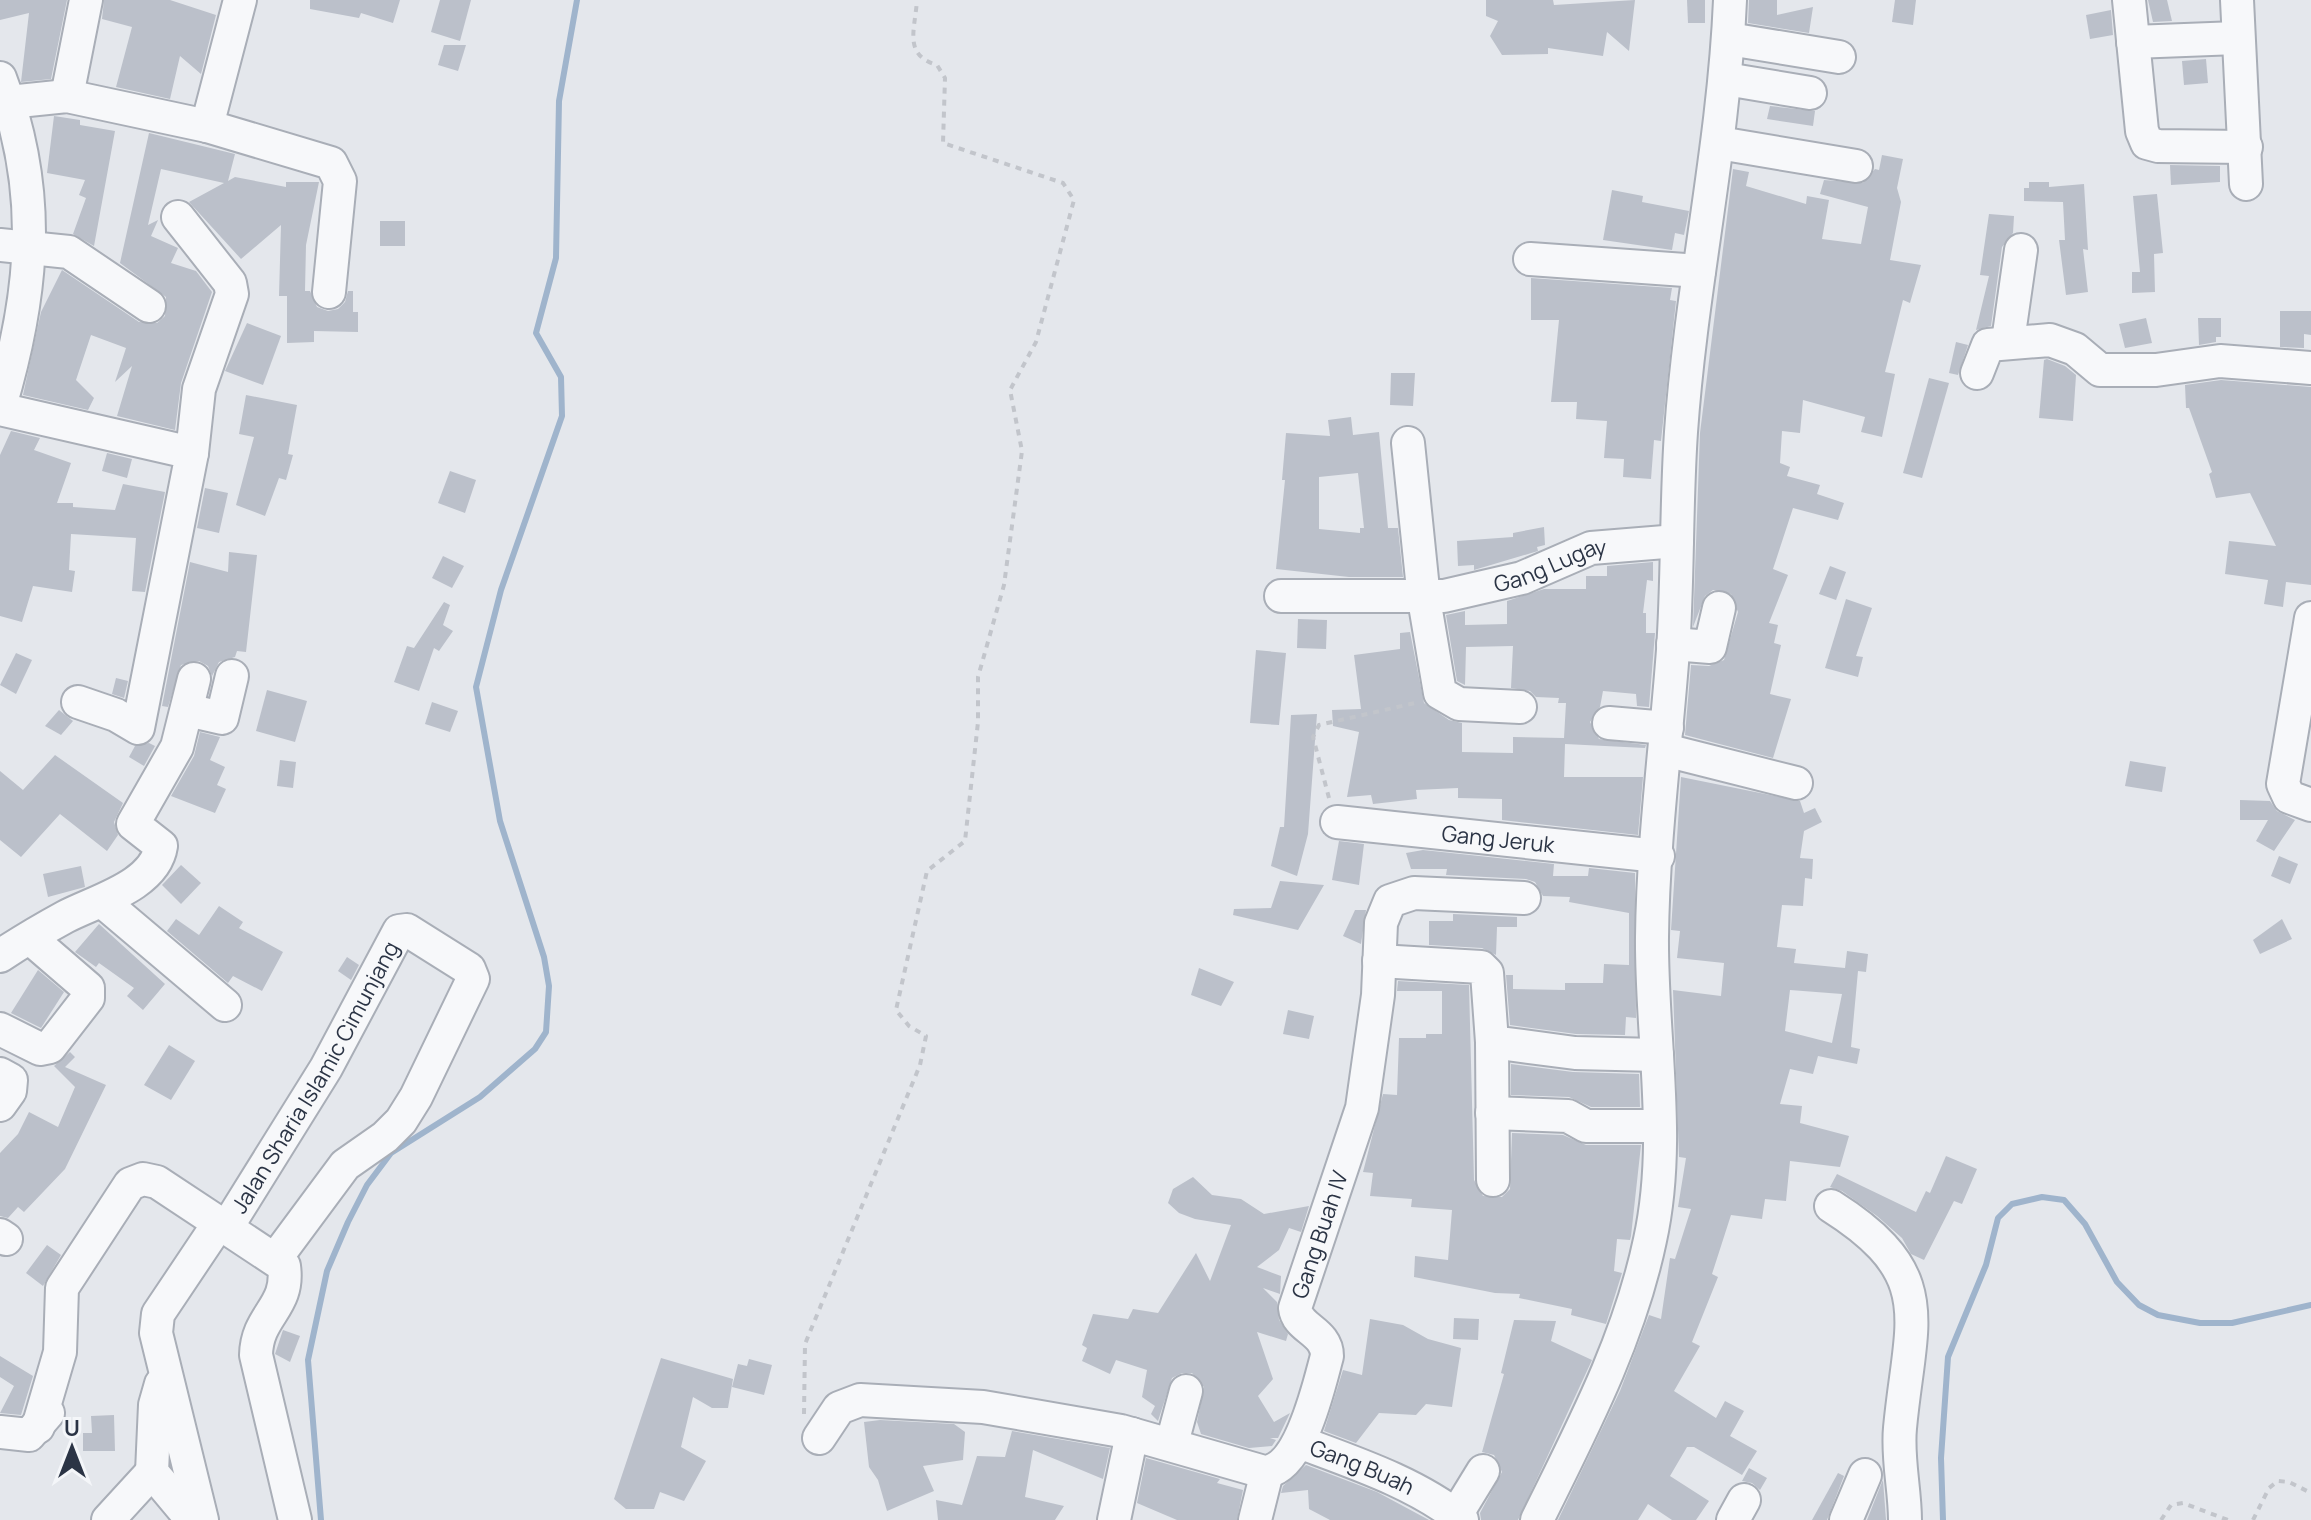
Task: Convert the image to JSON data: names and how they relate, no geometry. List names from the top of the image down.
{
  "streets": {
    "street": [
      "Gang Lugay",
      "Gang Jeruk",
      "Jalan Sharia Islamic Cimunjang",
      "Gang Buah IV",
      "Gang Buah"
    ]
  },
  "crossings": [
    ["Gang Buah IV", "Gang Buah"]
  ],
  "north": "top"
}
